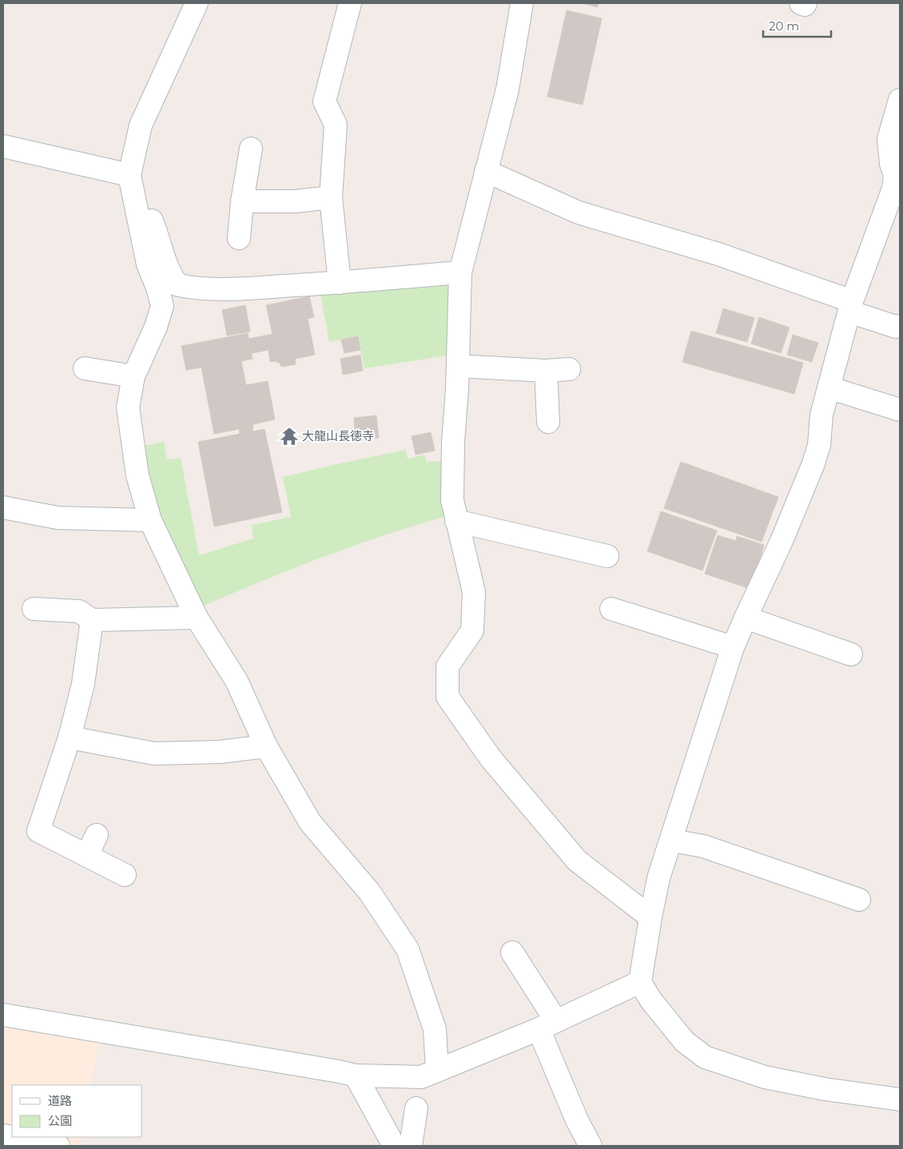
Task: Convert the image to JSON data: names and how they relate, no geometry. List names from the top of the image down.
{
  "places": {
    "temple": ["大龍山長徳寺"]
  },
  "legend": ["道路", "公園"],
  "scale_bar": "20 m"
}
